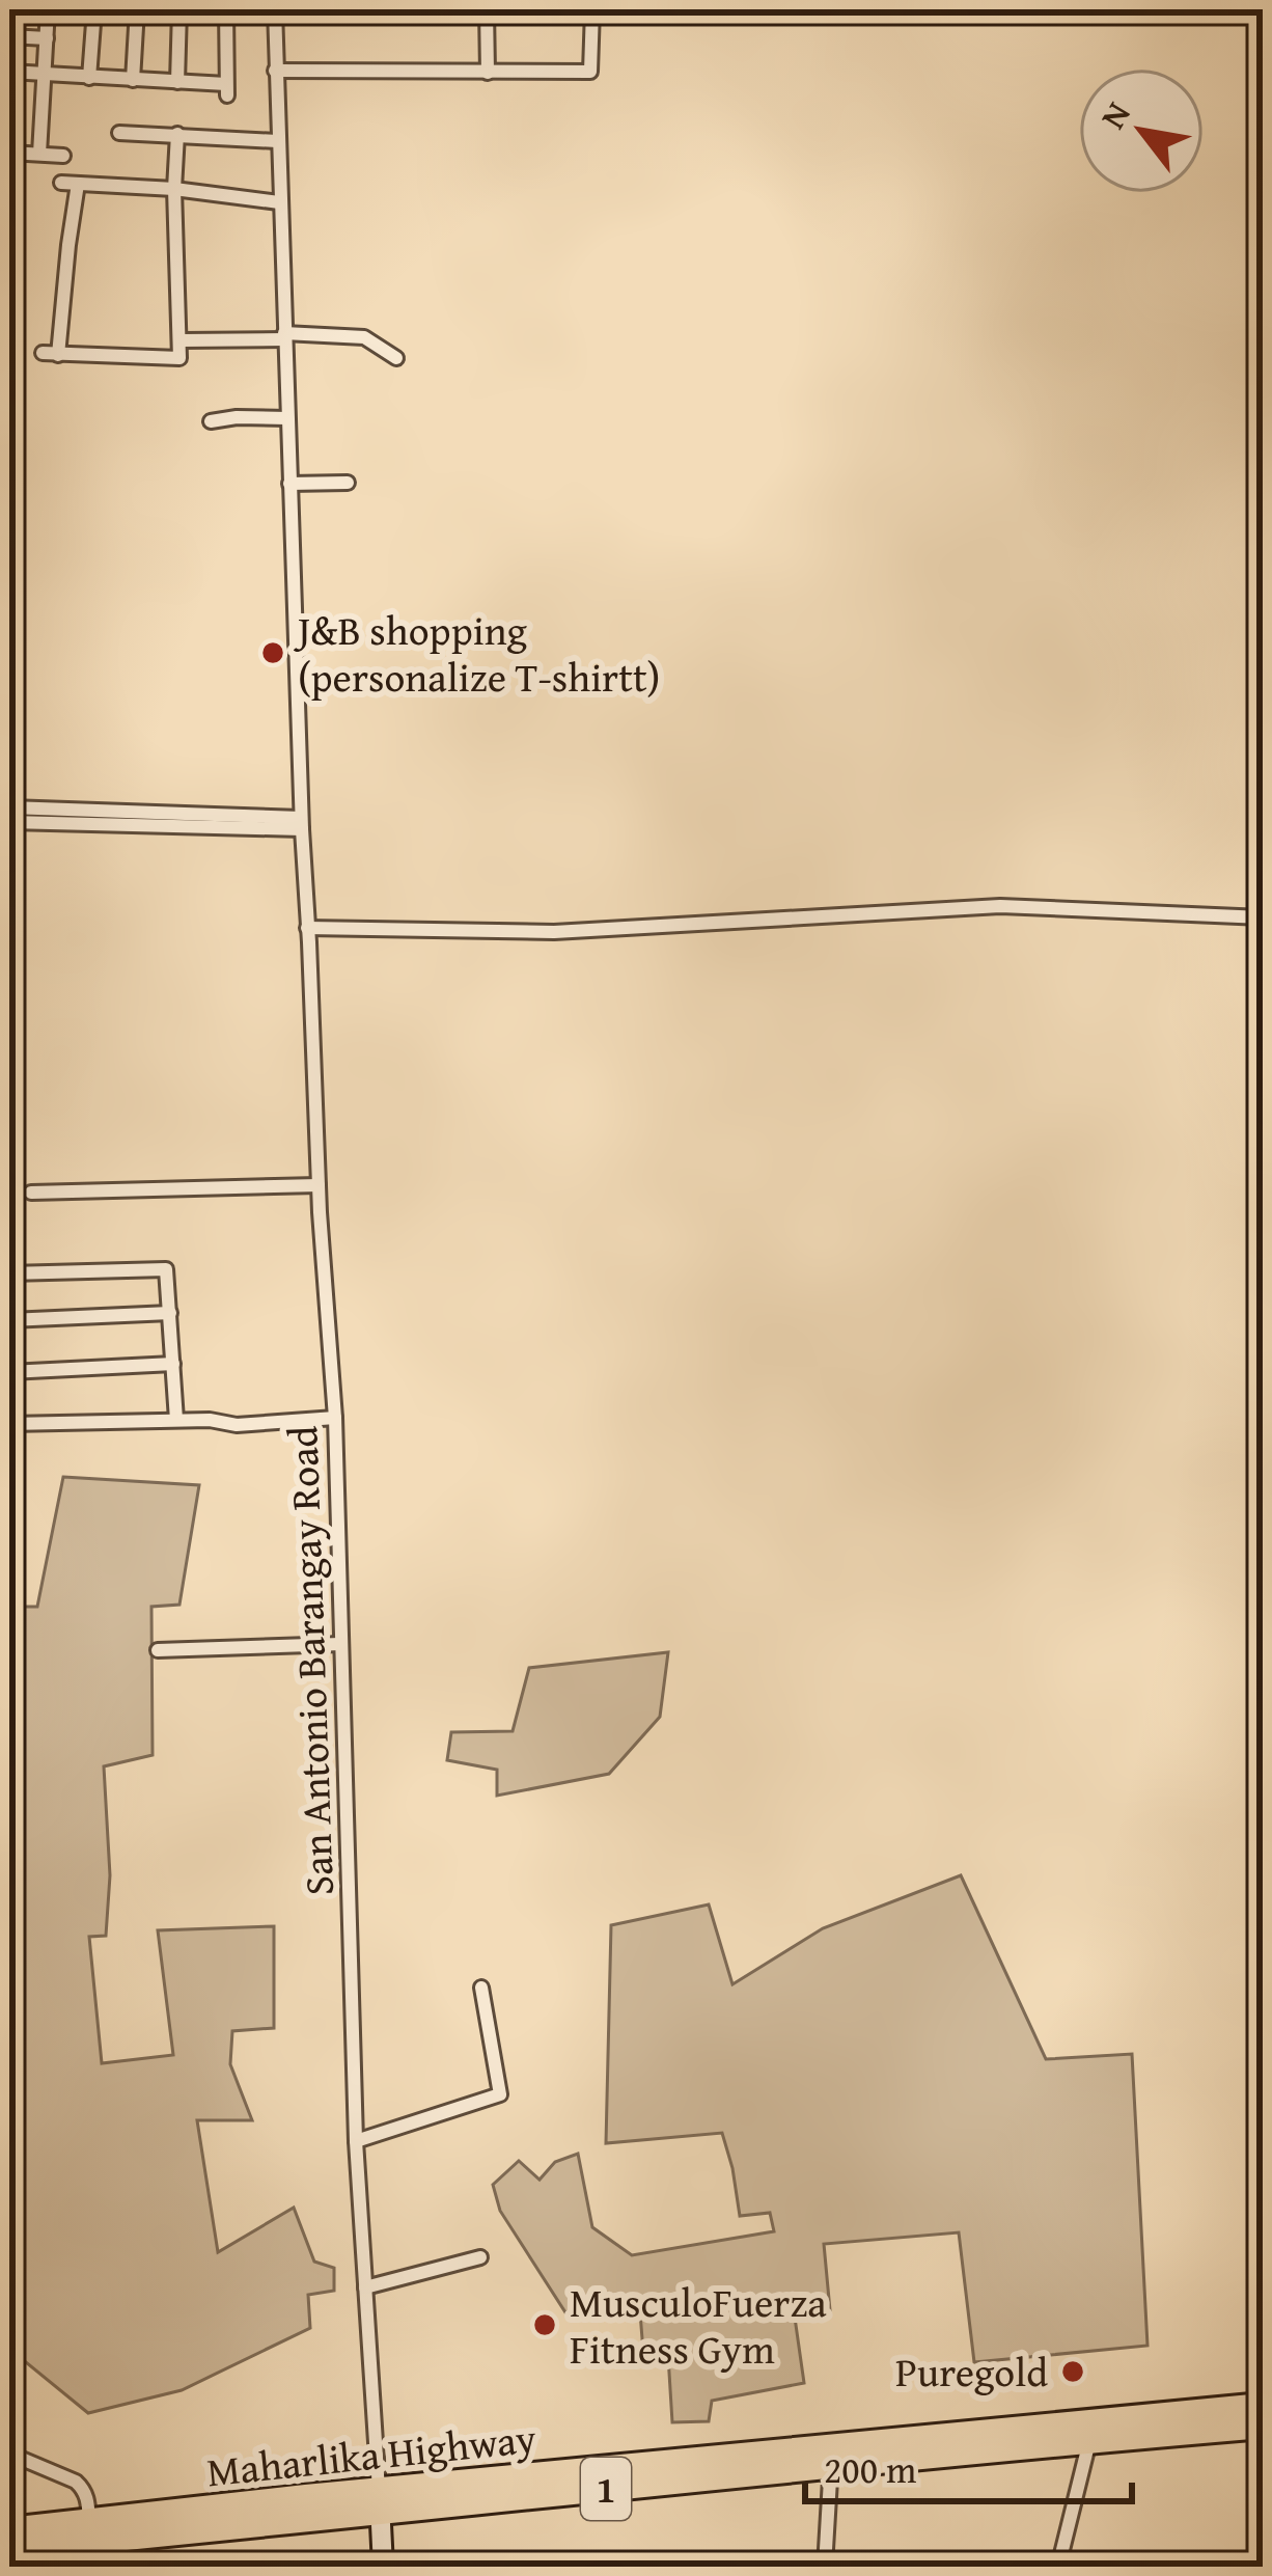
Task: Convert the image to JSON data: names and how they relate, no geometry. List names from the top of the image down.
{
  "streets": {
    "highway": ["Maharlika Highway", "1"],
    "street": ["San Antonio Barangay Road"]
  },
  "crossings": [
    ["San Antonio Barangay Road", "Maharlika Highway"]
  ],
  "places": ["J&B shopping (personalize T-shirtt)", "MusculoFuerza Fitness Gym", "Puregold"],
  "scale_bar": "200 m",
  "north": "top left"
}
